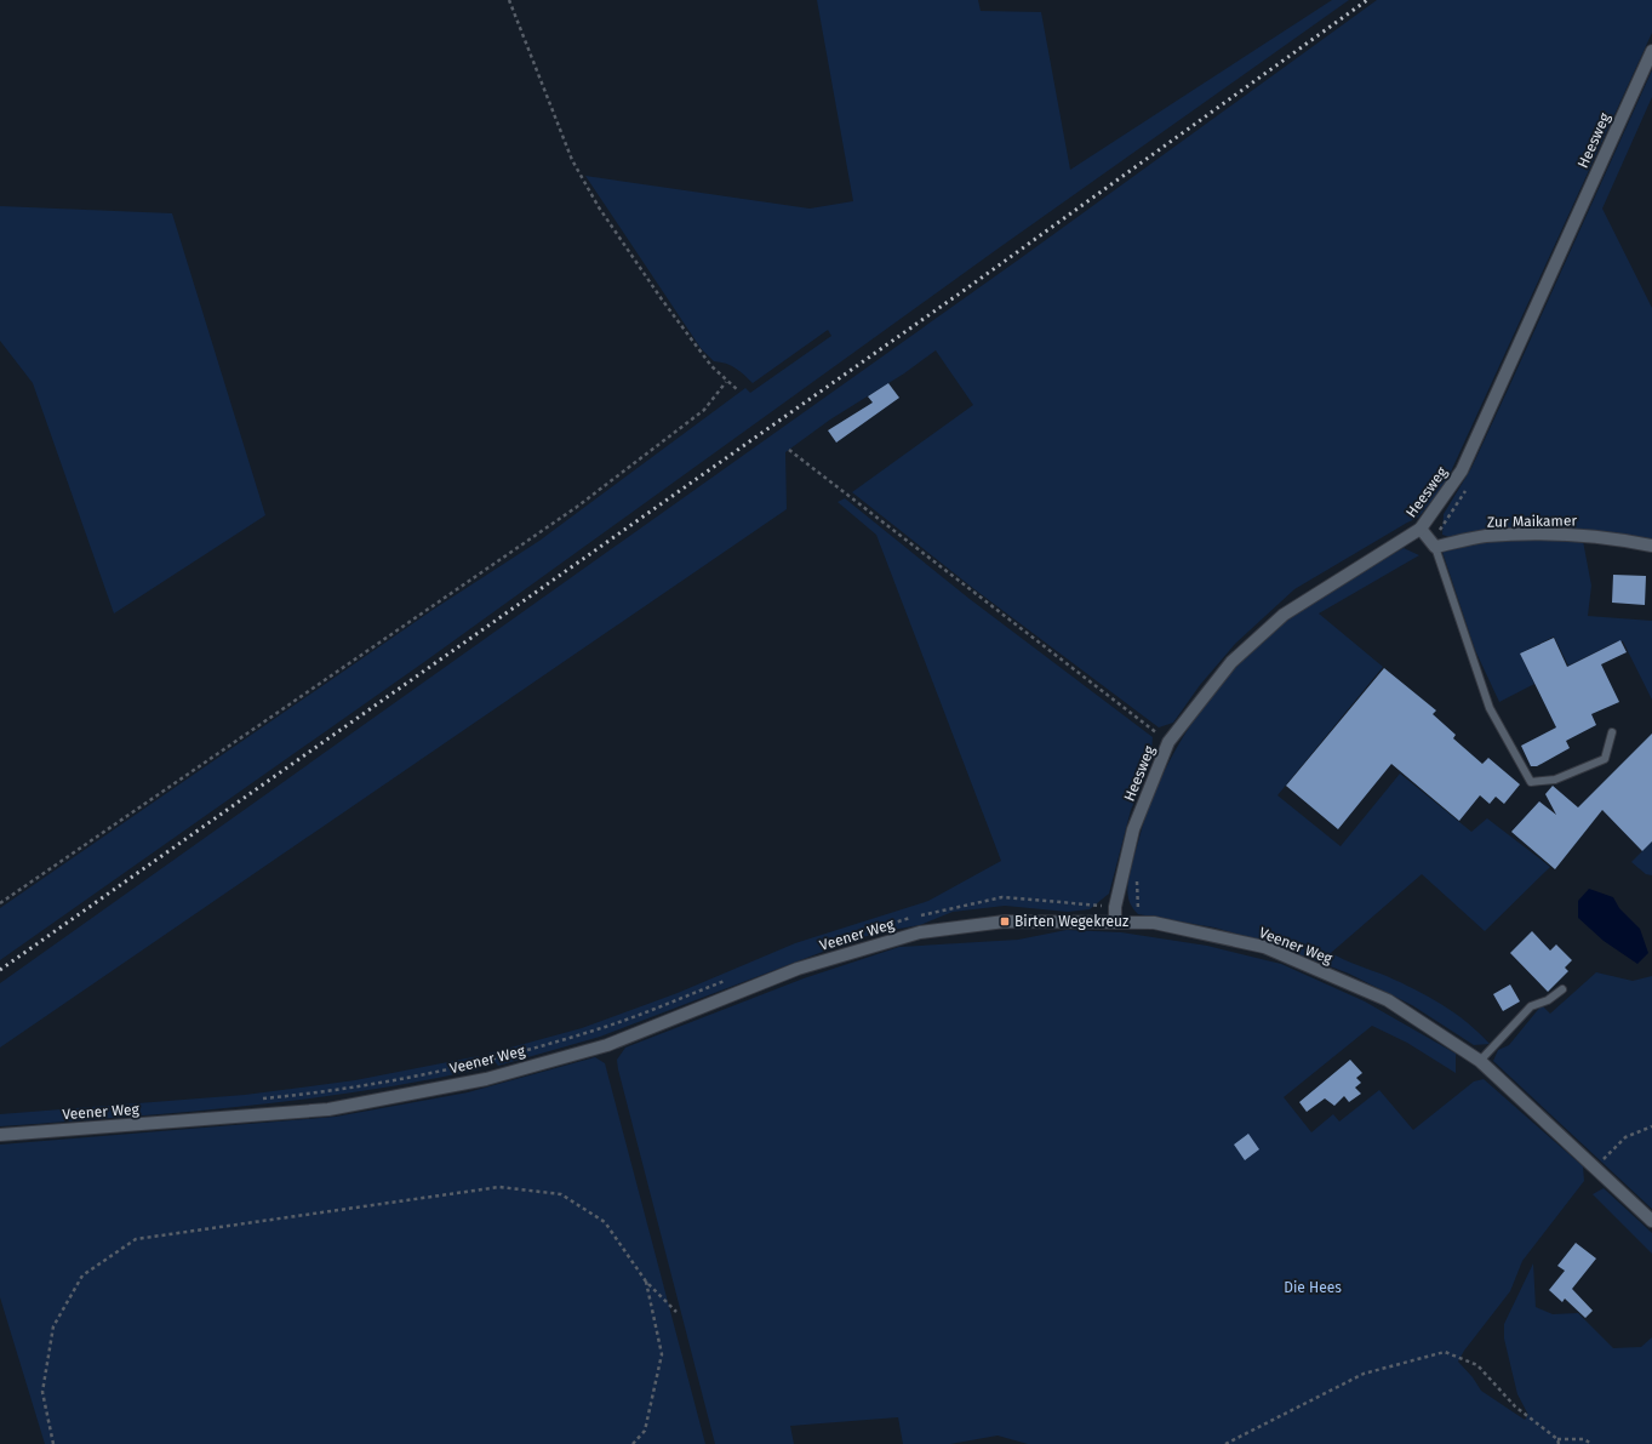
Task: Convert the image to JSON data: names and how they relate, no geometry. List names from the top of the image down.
{
  "streets": {
    "main road": ["Heesweg", "Zur Maikamer", "Veener Weg"]
  },
  "crossings": [
    ["Heesweg", "Veener Weg"]
  ],
  "parks": ["Die Hees"],
  "places": {
    "transit": ["Birten Wegekreuz"]
  }
}
